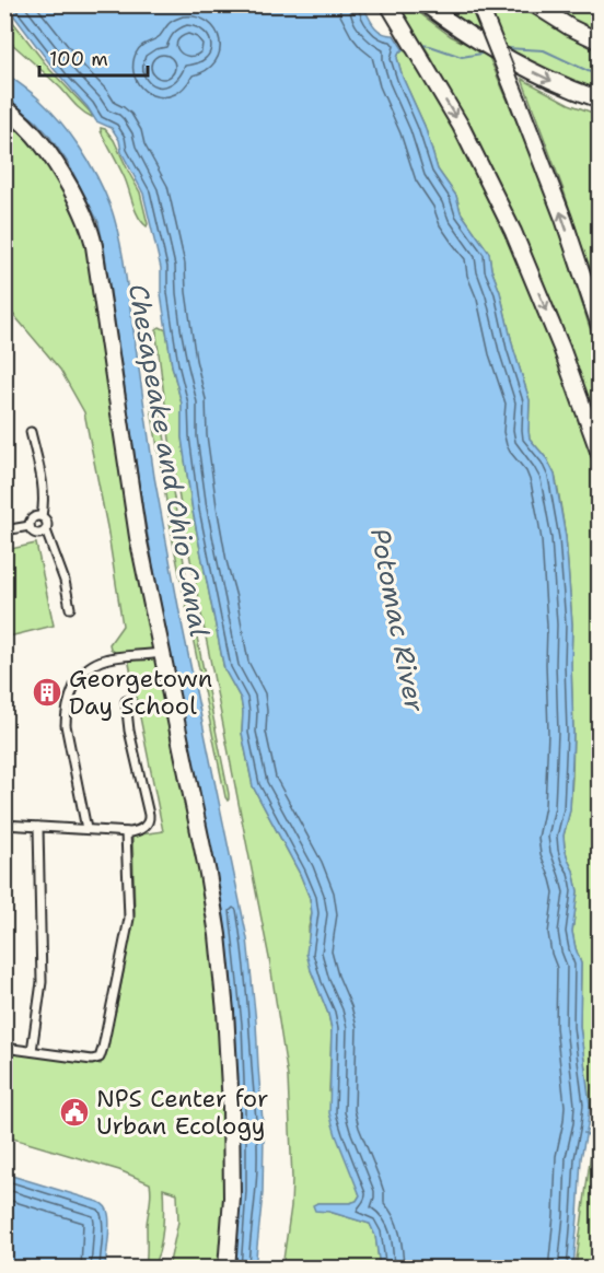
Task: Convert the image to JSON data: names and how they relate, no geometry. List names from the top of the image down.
{
  "water": ["Chesapeake and Ohio Canal", "Potomac River"],
  "places": {
    "building": ["Georgetown Day School"],
    "public building": ["NPS Center for Urban Ecology"]
  },
  "scale_bar": "100 m"
}
